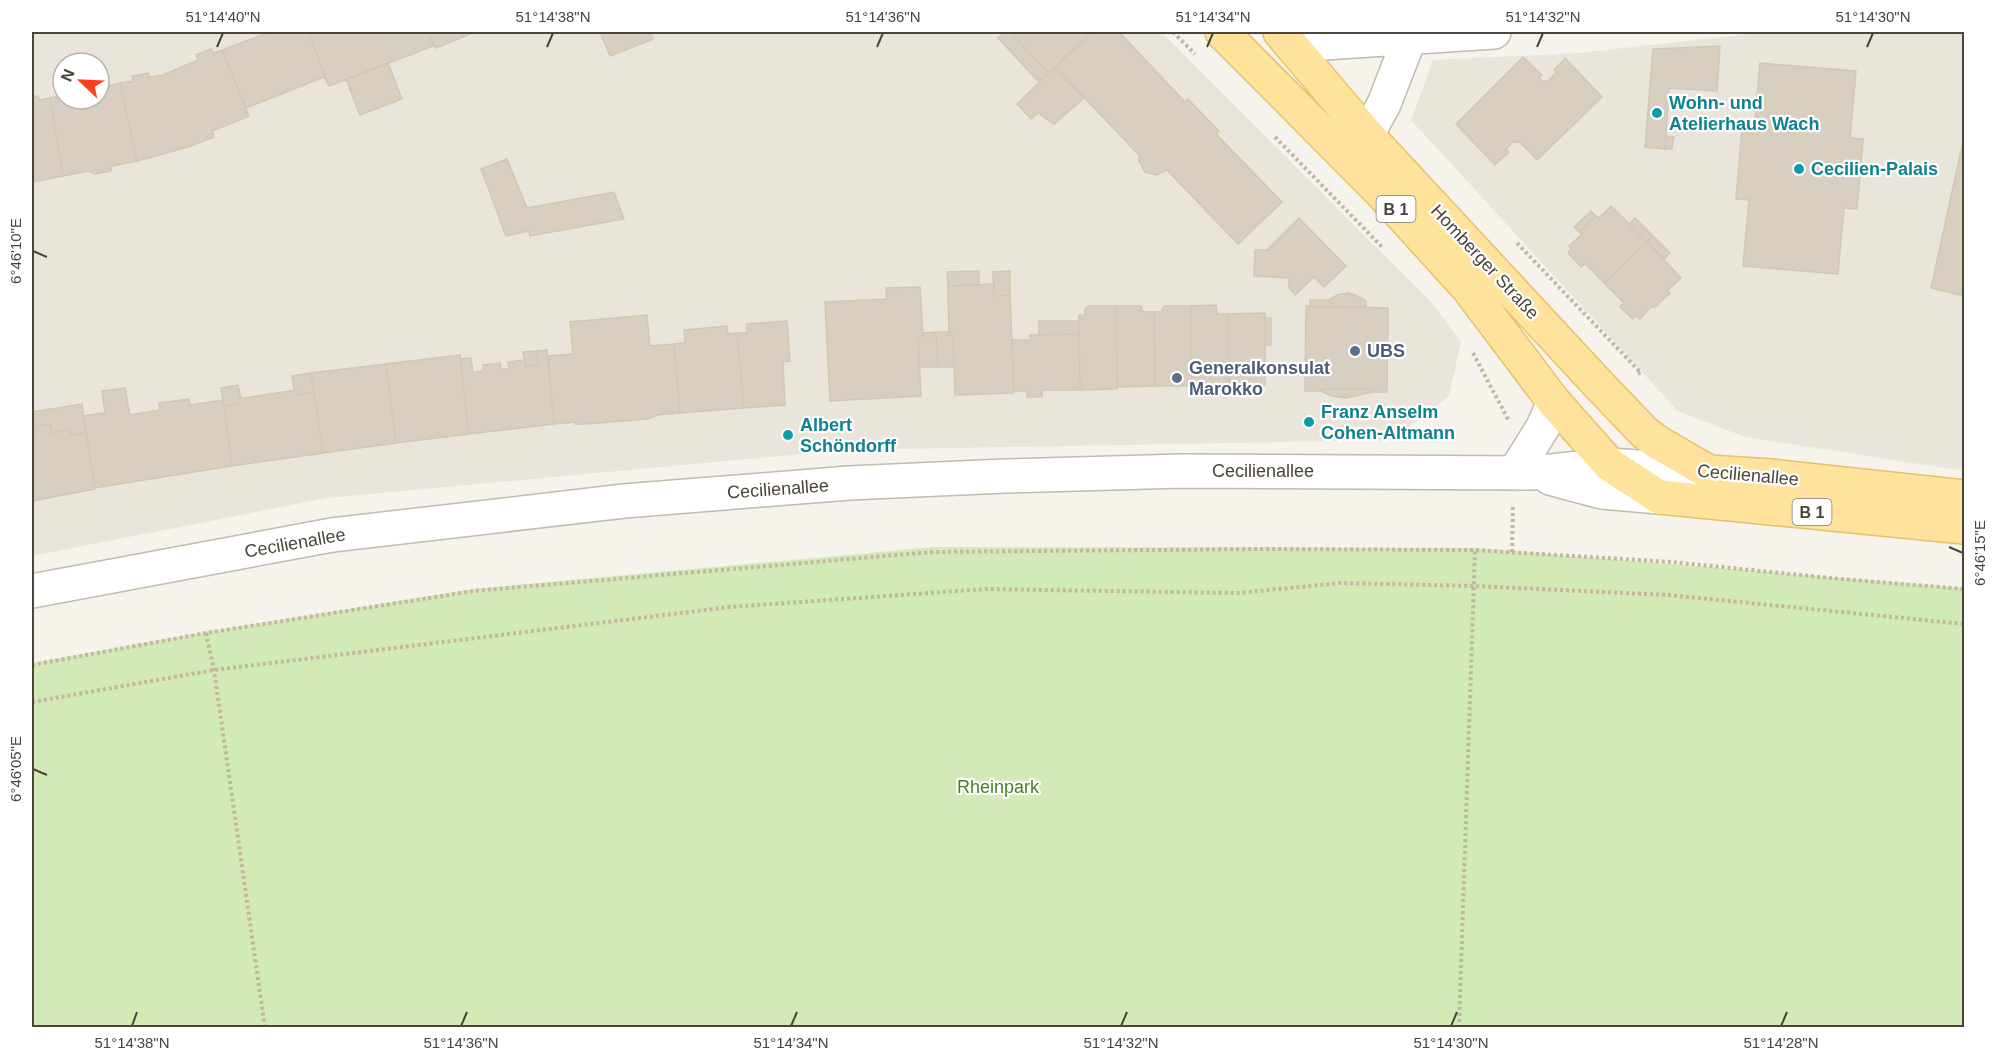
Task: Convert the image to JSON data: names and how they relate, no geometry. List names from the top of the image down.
{
  "streets": {
    "main road": ["B 1", "Homberger Straße", "Cecilienallee"]
  },
  "crossings": [
    ["B 1", "Homberger Straße"],
    ["B 1", "Cecilienallee"],
    ["Homberger Straße", "Cecilienallee"]
  ],
  "parks": ["Rheinpark"],
  "places": [
    "Wohn- und Atelierhaus Wach",
    "Cecilien-Palais",
    "UBS",
    "Generalkonsulat Marokko",
    "Franz Anselm Cohen-Altmann",
    "Albert Schöndorff"
  ],
  "north": "top left",
  "coordinates": [
    "51°14'40\"N",
    "51°14'38\"N",
    "51°14'36\"N",
    "51°14'34\"N",
    "51°14'32\"N",
    "51°14'30\"N",
    "6°46'10\"E",
    "6°46'15\"E",
    "6°46'05\"E",
    "51°14'28\"N"
  ]
}
